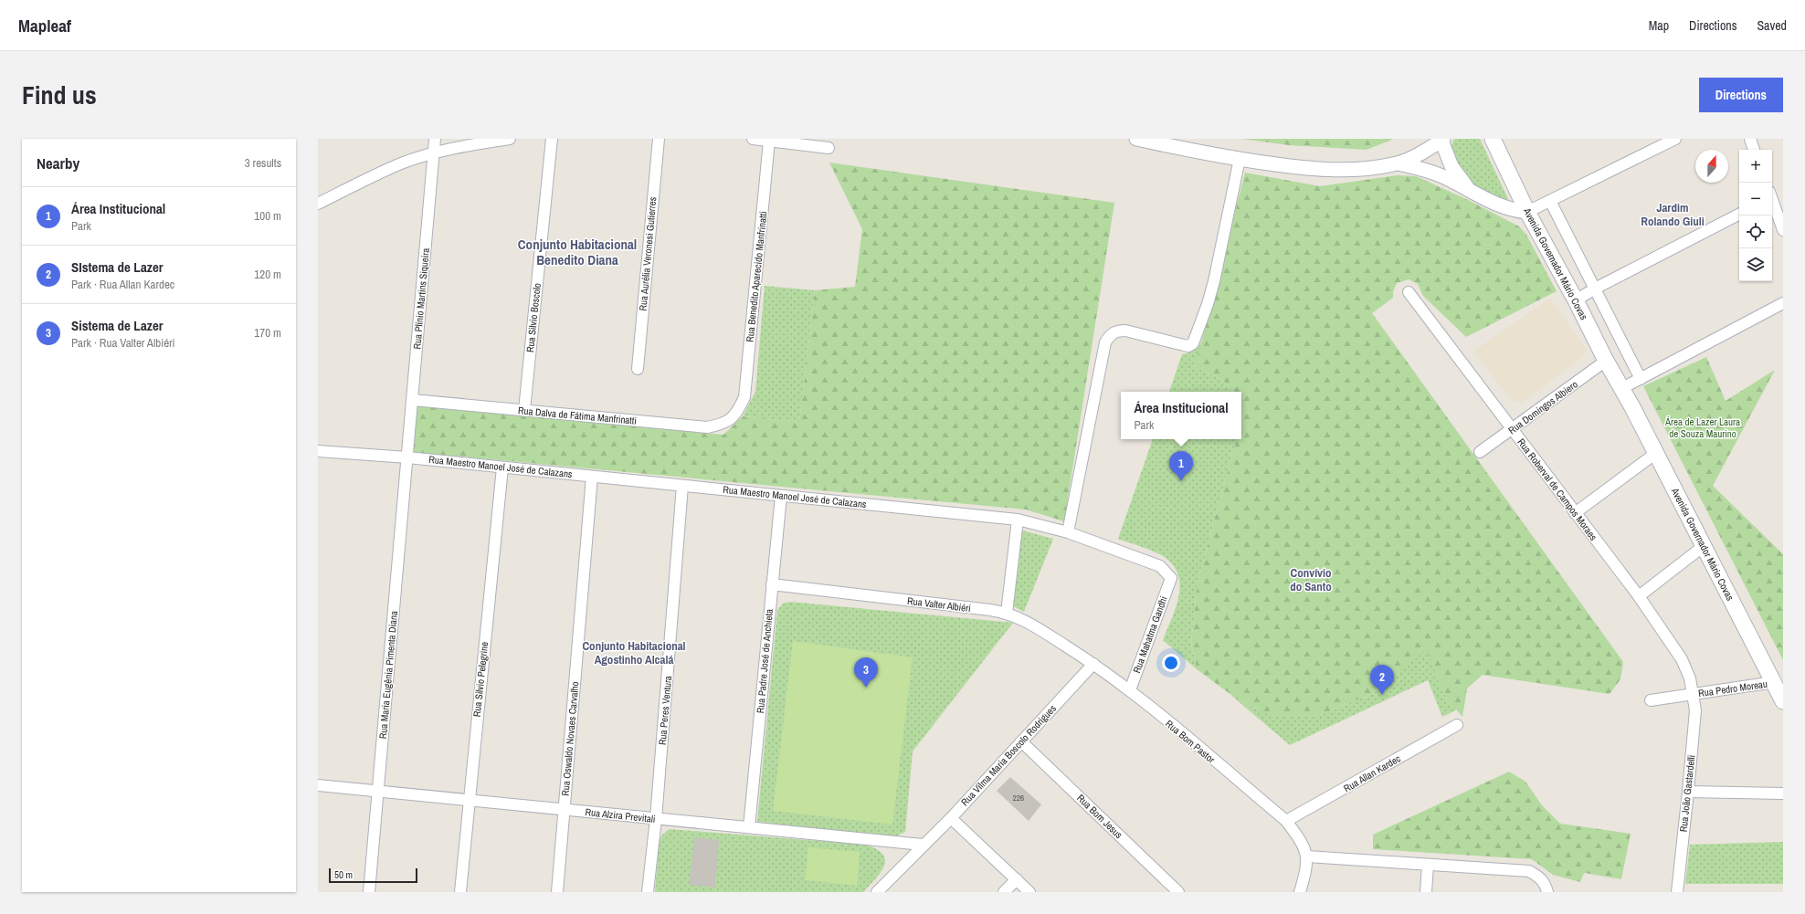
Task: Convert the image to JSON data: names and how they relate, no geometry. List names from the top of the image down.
{
  "streets": {
    "main road": ["Avenida Governador Mário Covas"],
    "street": [
      "Rua Aurélia Veronesi Gutierres",
      "Rua Benedito Aparecido Manfrinatti",
      "Rua Plínio Martins Siqueira",
      "Rua Silvio Boscolo",
      "Rua Domingos Albiero",
      "Rua Dalva de Fátima Manfrinatti",
      "Rua Maestro Manoel José de Calazans",
      "Rua Roberval de Campos Moraes",
      "Rua Valter Albiéri",
      "Rua Mahatma Gandhi",
      "Rua Padre José de Anchieta",
      "Rua Maria Eugênia Pimenta Diana",
      "Rua Silvio Pelegrine",
      "Rua Pedro Moreau",
      "Rua Peres Ventura",
      "Rua Oswaldo Novaes Carvalho",
      "Rua Bom Pastor",
      "Rua Vilma Maria Boscolo Rodrigues",
      "Rua Allan Kardec",
      "Rua João Gastardelli",
      "Rua Alzira Previtali",
      "Rua Bom Jesus"
    ]
  },
  "crossings": [
    ["Avenida Governador Mário Covas", "Rua Domingos Albiero"],
    ["Avenida Governador Mário Covas", "Rua Pedro Moreau"],
    ["Rua Benedito Aparecido Manfrinatti", "Rua Dalva de Fátima Manfrinatti"],
    ["Rua Plínio Martins Siqueira", "Rua Dalva de Fátima Manfrinatti"],
    ["Rua Plínio Martins Siqueira", "Rua Maestro Manoel José de Calazans"],
    ["Rua Plínio Martins Siqueira", "Rua Maria Eugênia Pimenta Diana"],
    ["Rua Silvio Boscolo", "Rua Dalva de Fátima Manfrinatti"],
    ["Rua Domingos Albiero", "Rua Roberval de Campos Moraes"],
    ["Rua Maestro Manoel José de Calazans", "Rua Mahatma Gandhi"],
    ["Rua Maestro Manoel José de Calazans", "Rua Padre José de Anchieta"],
    ["Rua Maestro Manoel José de Calazans", "Rua Maria Eugênia Pimenta Diana"],
    ["Rua Maestro Manoel José de Calazans", "Rua Silvio Pelegrine"],
    ["Rua Maestro Manoel José de Calazans", "Rua Peres Ventura"],
    ["Rua Maestro Manoel José de Calazans", "Rua Oswaldo Novaes Carvalho"],
    ["Rua Roberval de Campos Moraes", "Rua Pedro Moreau"],
    ["Rua Roberval de Campos Moraes", "Rua João Gastardelli"],
    ["Rua Valter Albiéri", "Rua Padre José de Anchieta"],
    ["Rua Valter Albiéri", "Rua Bom Pastor"],
    ["Rua Valter Albiéri", "Rua Vilma Maria Boscolo Rodrigues"],
    ["Rua Mahatma Gandhi", "Rua Bom Pastor"],
    ["Rua Padre José de Anchieta", "Rua Alzira Previtali"],
    ["Rua Maria Eugênia Pimenta Diana", "Rua Alzira Previtali"],
    ["Rua Silvio Pelegrine", "Rua Alzira Previtali"],
    ["Rua Pedro Moreau", "Rua João Gastardelli"],
    ["Rua Peres Ventura", "Rua Alzira Previtali"],
    ["Rua Oswaldo Novaes Carvalho", "Rua Alzira Previtali"],
    ["Rua Bom Pastor", "Rua Vilma Maria Boscolo Rodrigues"],
    ["Rua Bom Pastor", "Rua Allan Kardec"],
    ["Rua Vilma Maria Boscolo Rodrigues", "Rua Alzira Previtali"],
    ["Rua Vilma Maria Boscolo Rodrigues", "Rua Bom Jesus"]
  ],
  "districts": [
    "Jardim Rolando Giuli",
    "Conjunto Habitacional Benedito Diana",
    "Convívio do Santo",
    "Conjunto Habitacional Agostinho Alcalá"
  ],
  "parks": ["Área de Lazer Laura de Souza Maurino"],
  "house_numbers": ["226"],
  "scale_bar": "50 m",
  "north": "top",
  "page": {
    "header": "Mapleaf",
    "nav": ["Map", "Directions", "Saved"],
    "title": "Find us",
    "buttons": "Directions",
    "heading": ["Nearby", "3 results"],
    "map_buttons": ["+", "−"],
    "list": [
      {
        "mark": "1",
        "name": "Área Institucional",
        "note": "Park",
        "value": "100 m"
      },
      {
        "mark": "2",
        "name": "SIstema de Lazer",
        "note": "Park · Rua Allan Kardec",
        "value": "120 m"
      },
      {
        "mark": "3",
        "name": "Sistema de Lazer",
        "note": "Park · Rua Valter Albiéri",
        "value": "170 m"
      }
    ],
    "popup": ["Área Institucional", "Park"],
    "pins": ["1", "3", "2"],
    "scale": "50 m"
  }
}
